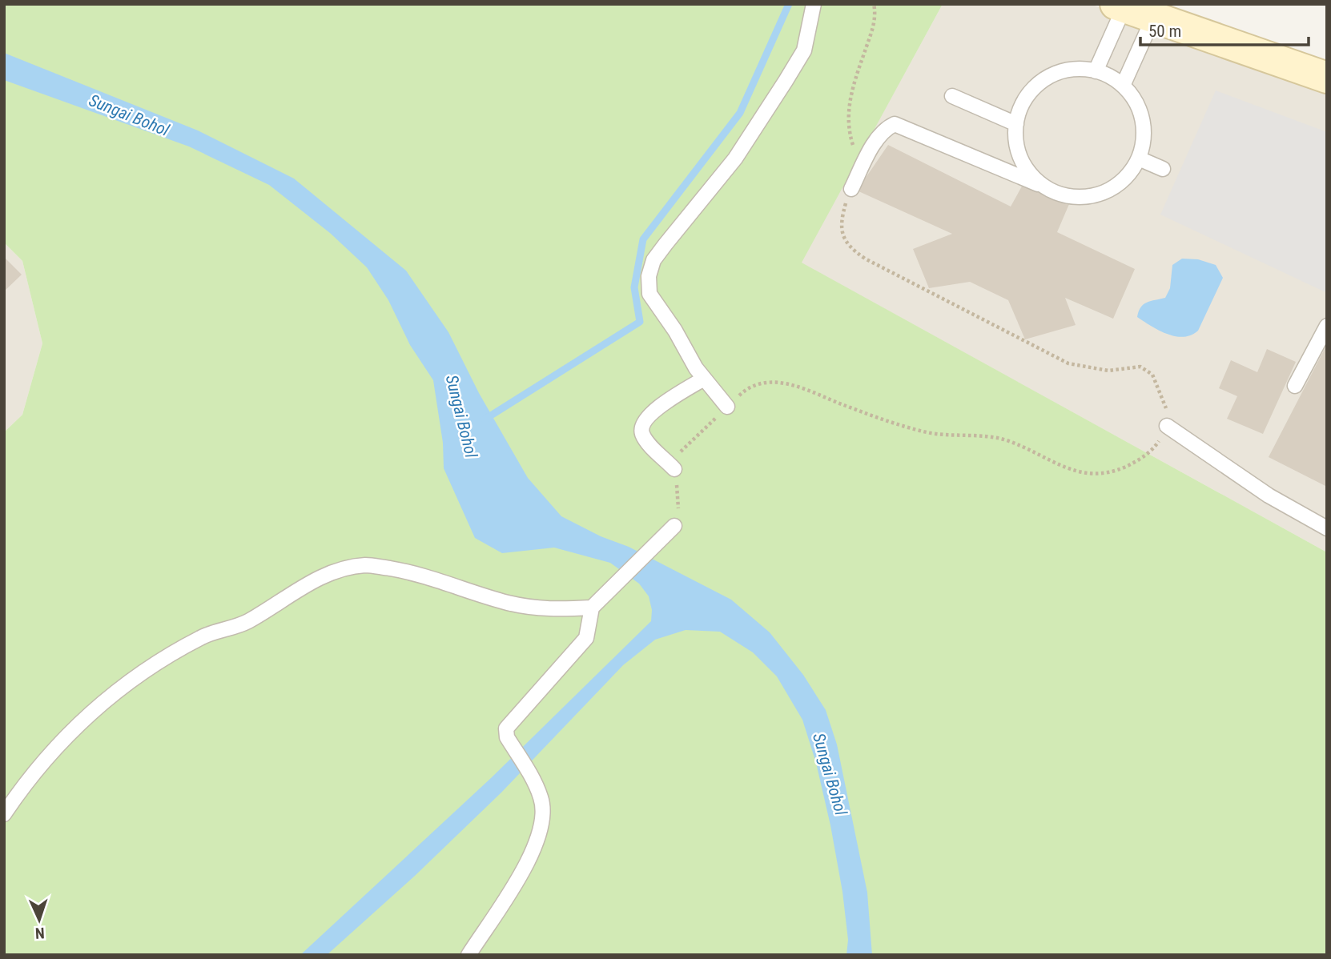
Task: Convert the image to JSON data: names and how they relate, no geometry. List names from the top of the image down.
{
  "water": ["Sungai Bohol"],
  "scale_bar": "50 m",
  "north": "bottom"
}
